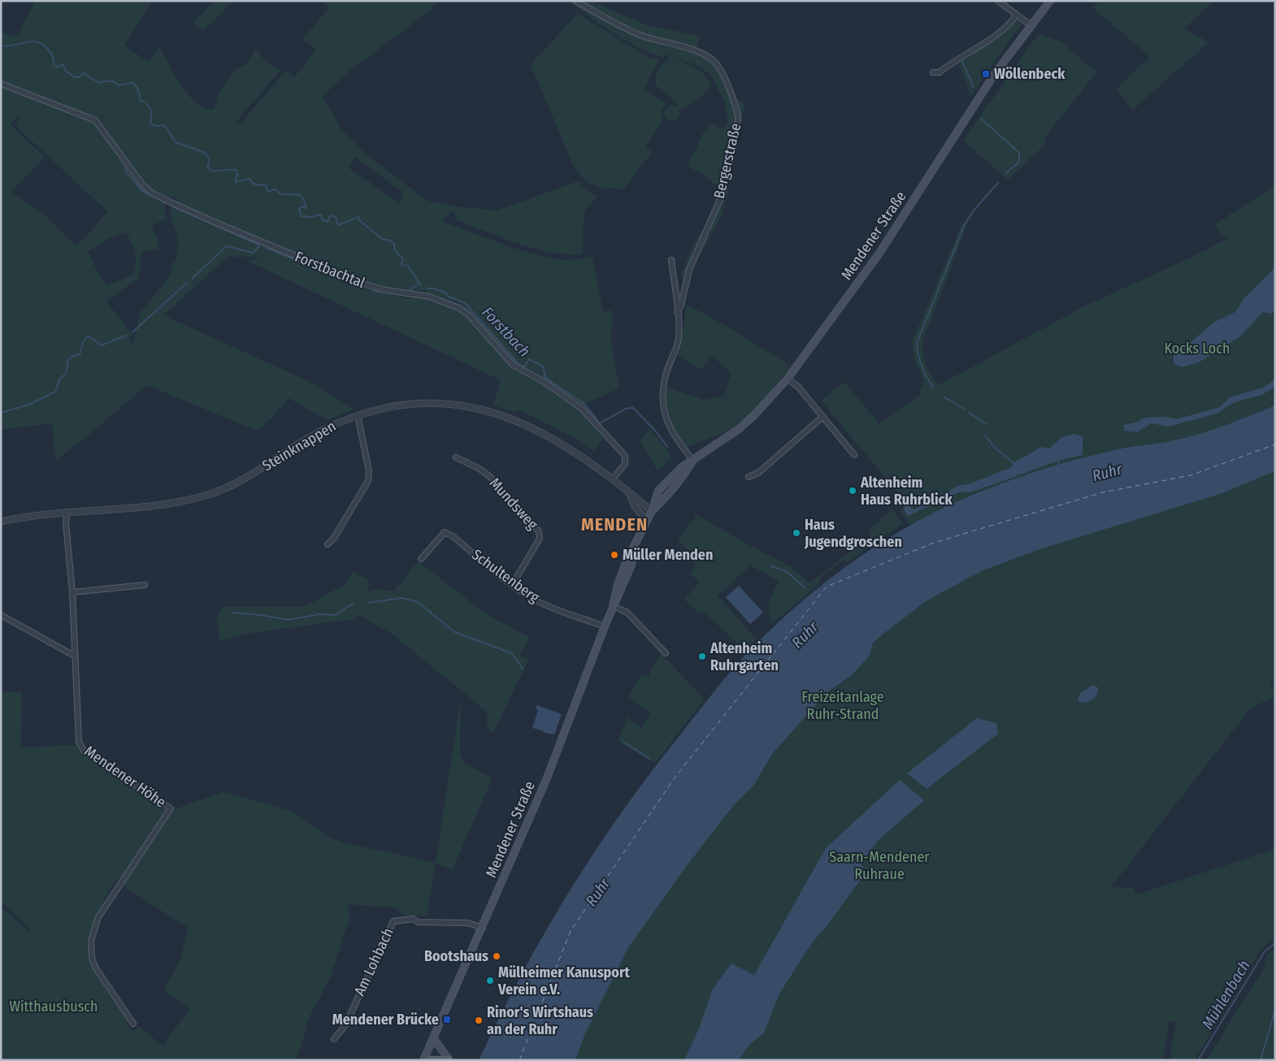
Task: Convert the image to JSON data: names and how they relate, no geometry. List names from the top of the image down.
{
  "streets": {
    "main road": ["Mendener Straße"],
    "street": [
      "Bergerstraße",
      "Forstbachtal",
      "Steinknappen",
      "Mundsweg",
      "Schultenberg",
      "Mendener Höhe",
      "Am Lohbach"
    ]
  },
  "crossings": [
    ["Bergerstraße", "Mendener Straße"],
    ["Mendener Straße", "Steinknappen"],
    ["Mendener Straße", "Schultenberg"],
    ["Mendener Straße", "Am Lohbach"],
    ["Forstbachtal", "Steinknappen"],
    ["Steinknappen", "Mendener Höhe"],
    ["Mundsweg", "Schultenberg"]
  ],
  "districts": ["MENDEN"],
  "water": ["Forstbach", "Ruhr", "Mühlenbach"],
  "parks": [
    "Kocks Loch",
    "Freizeitanlage Ruhr-Strand",
    "Saarn-Mendener Ruhraue",
    "Witthausbusch"
  ],
  "places": {
    "transit": ["Wöllenbeck", "Mendener Brücke"],
    "other": [
      "Altenheim Haus Ruhrblick",
      "Haus Jugendgroschen",
      "Müller Menden",
      "Altenheim Ruhrgarten",
      "Bootshaus",
      "Mülheimer Kanusport Verein e.V.",
      "Rinor's Wirtshaus an der Ruhr"
    ]
  }
}
